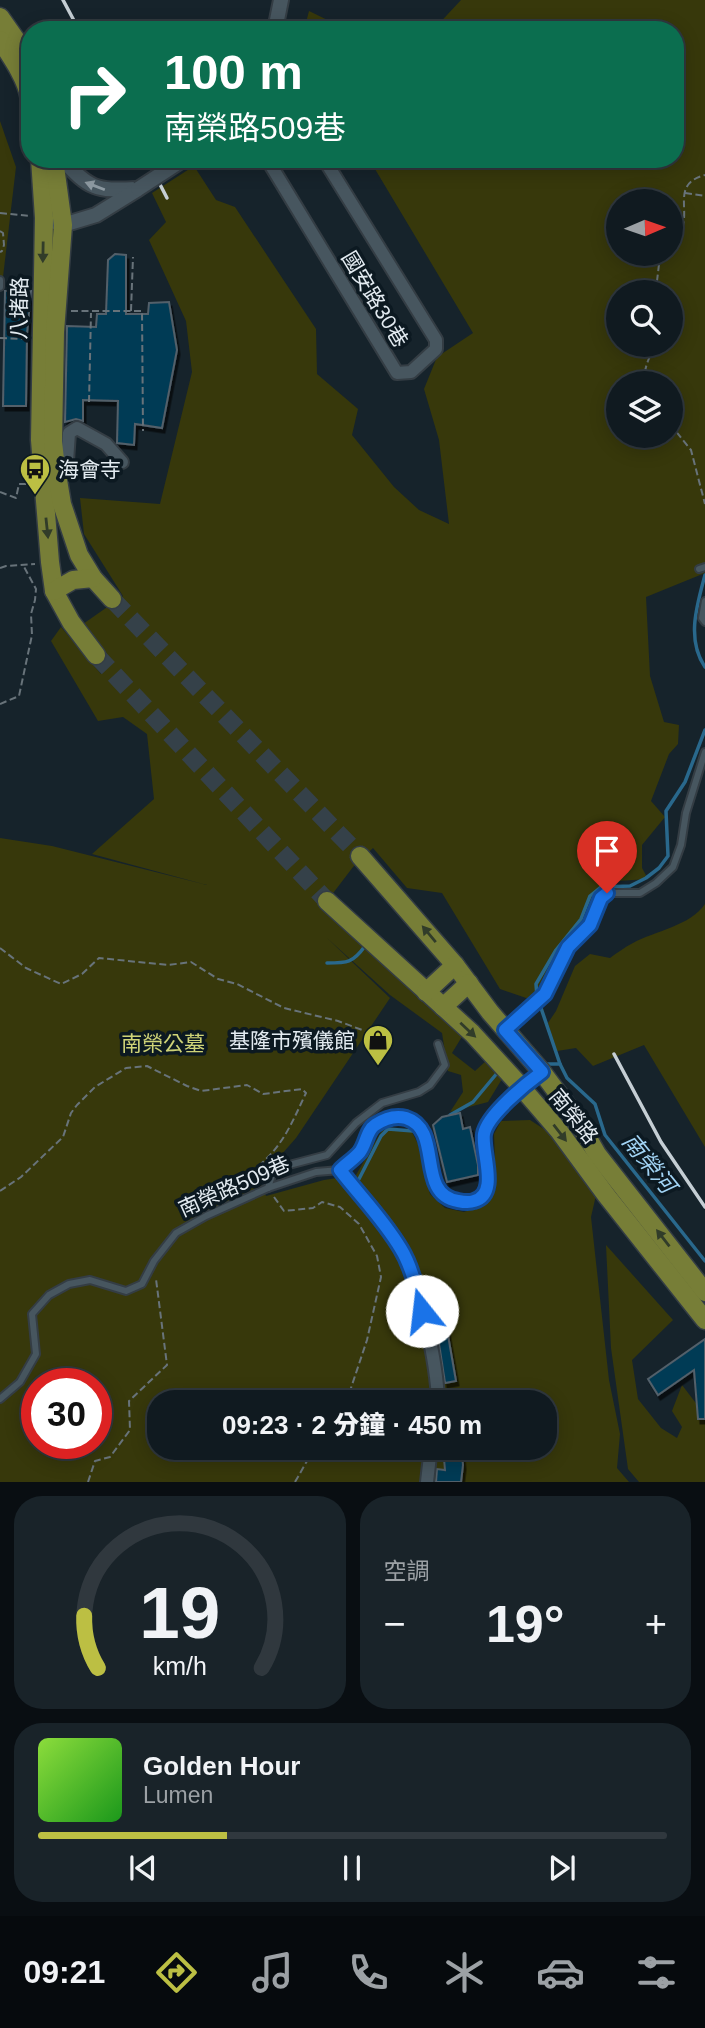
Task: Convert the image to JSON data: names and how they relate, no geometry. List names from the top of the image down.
{
  "streets": {
    "main road": ["八堵路", "南榮路"],
    "street": ["國安路30巷"],
    "lane": ["南榮路509巷"]
  },
  "water": ["南榮河"],
  "parks": ["南榮公墓"],
  "places": {
    "bus stop": ["海會寺"],
    "shop": ["基隆市殯儀館"]
  },
  "north": "right",
  "page": {
    "turn": ["100 m", "南榮路509巷"],
    "limit": "30",
    "trip": "09:23 · 2 分鐘 · 450 m",
    "tile": "空調",
    "heat": ["−", "19°", "+"],
    "song": ["Golden Hour", "Lumen"],
    "tabs": "09:21",
    "gauge": ["19", "km/h"]
  }
}
